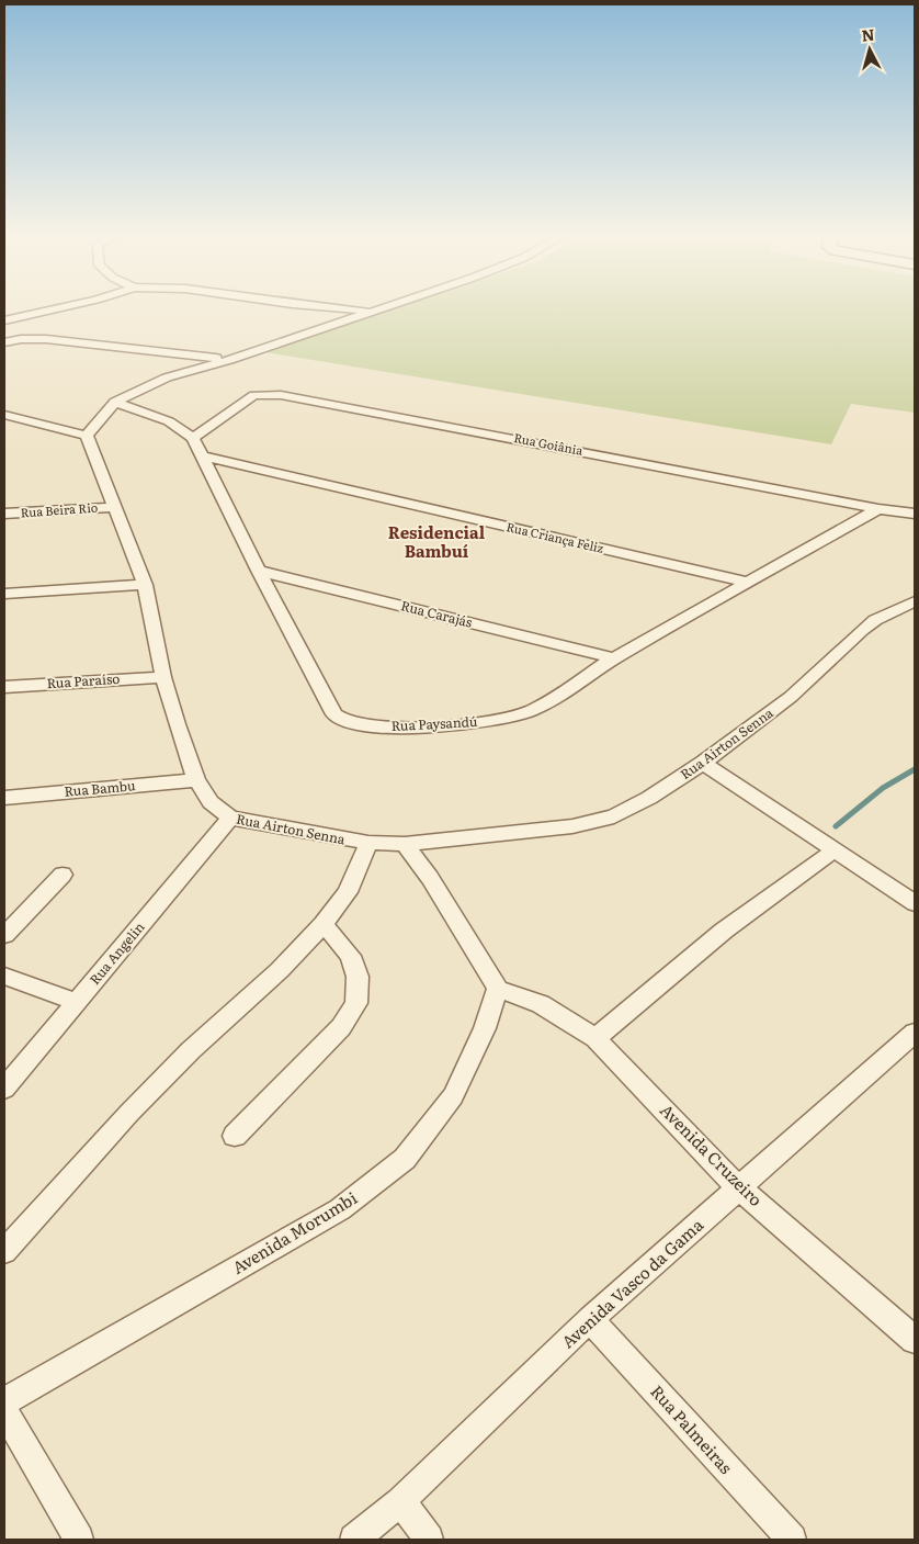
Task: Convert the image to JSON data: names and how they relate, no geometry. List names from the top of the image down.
{
  "streets": {
    "street": [
      "Rua Goiânia",
      "Rua Beira Rio",
      "Rua Criança Feliz",
      "Rua Carajás",
      "Rua Paraíso",
      "Rua Paysandú",
      "Rua Airton Senna",
      "Rua Bambu",
      "Rua Angelin",
      "Avenida Cruzeiro",
      "Avenida Morumbi",
      "Avenida Vasco da Gama",
      "Rua Palmeiras"
    ]
  },
  "crossings": [
    ["Rua Goiânia", "Rua Paysandú"],
    ["Rua Beira Rio", "Rua Airton Senna"],
    ["Rua Criança Feliz", "Rua Paysandú"],
    ["Rua Carajás", "Rua Paysandú"],
    ["Rua Paraíso", "Rua Airton Senna"],
    ["Rua Airton Senna", "Rua Bambu"],
    ["Rua Airton Senna", "Rua Angelin"],
    ["Avenida Cruzeiro", "Avenida Morumbi"],
    ["Avenida Cruzeiro", "Avenida Vasco da Gama"],
    ["Avenida Vasco da Gama", "Rua Palmeiras"]
  ],
  "districts": ["Residencial Bambuí"],
  "north": "top"
}
